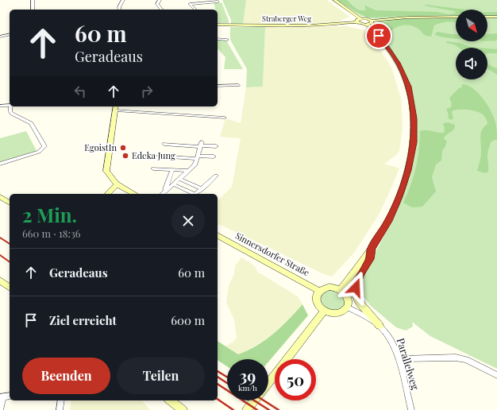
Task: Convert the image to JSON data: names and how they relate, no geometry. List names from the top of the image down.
{
  "streets": {
    "main road": ["Straberger Weg", "Sinnersdorfer Straße"],
    "street": ["Parallelweg"]
  },
  "crossings": [
    ["Sinnersdorfer Straße", "Parallelweg"]
  ],
  "places": ["EgoistIn", "Edeka Jung"],
  "north": "bottom right",
  "page": {
    "turn": ["60 m", "Geradeaus"],
    "heading": ["2 Min.", "660 m · 18:36"],
    "list": [
      {
        "name": "Geradeaus",
        "value": "60 m"
      },
      {
        "name": "Ziel erreicht",
        "value": "600 m"
      }
    ],
    "buttons": ["Beenden", "Teilen"],
    "speed": "39 km/h",
    "limit": "50"
  }
}
